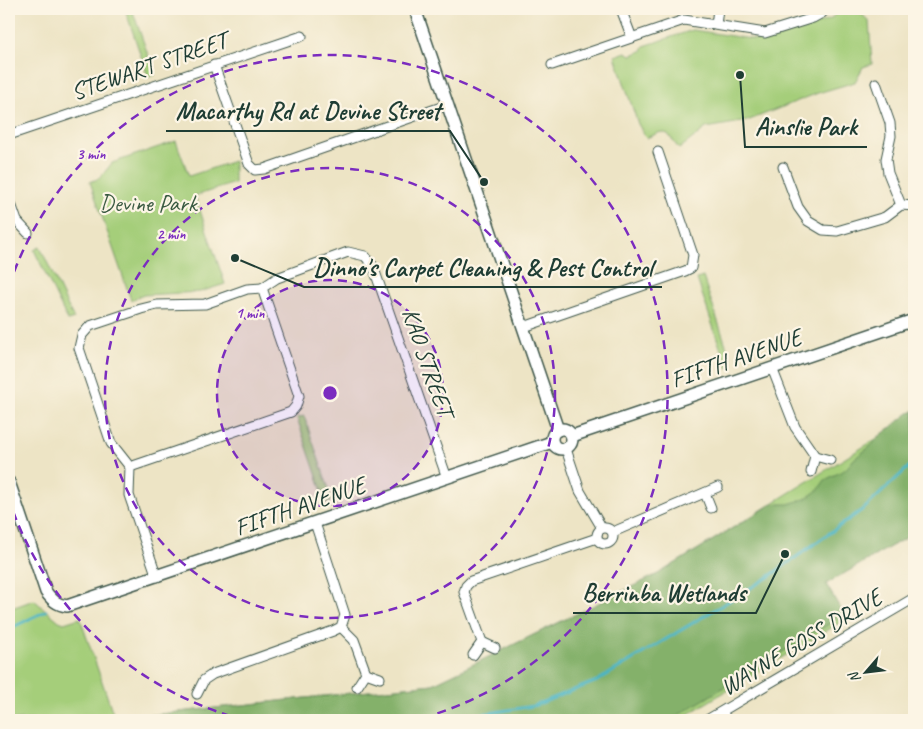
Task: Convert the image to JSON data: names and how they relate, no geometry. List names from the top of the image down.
{
  "streets": {
    "street": [
      "STEWART STREET",
      "FIFTH AVENUE",
      "KAO STREET",
      "WAYNE GOSS DRIVE"
    ]
  },
  "crossings": [
    ["FIFTH AVENUE", "KAO STREET"]
  ],
  "parks": ["Devine Park"],
  "places": [
    "Ainslie Park",
    "Macarthy Rd at Devine Street",
    "Dinno's Carpet Cleaning & Pest Control",
    "Berrinba Wetlands"
  ],
  "north": "bottom left",
  "rings": ["3 min", "2 min", "1 min"]
}
